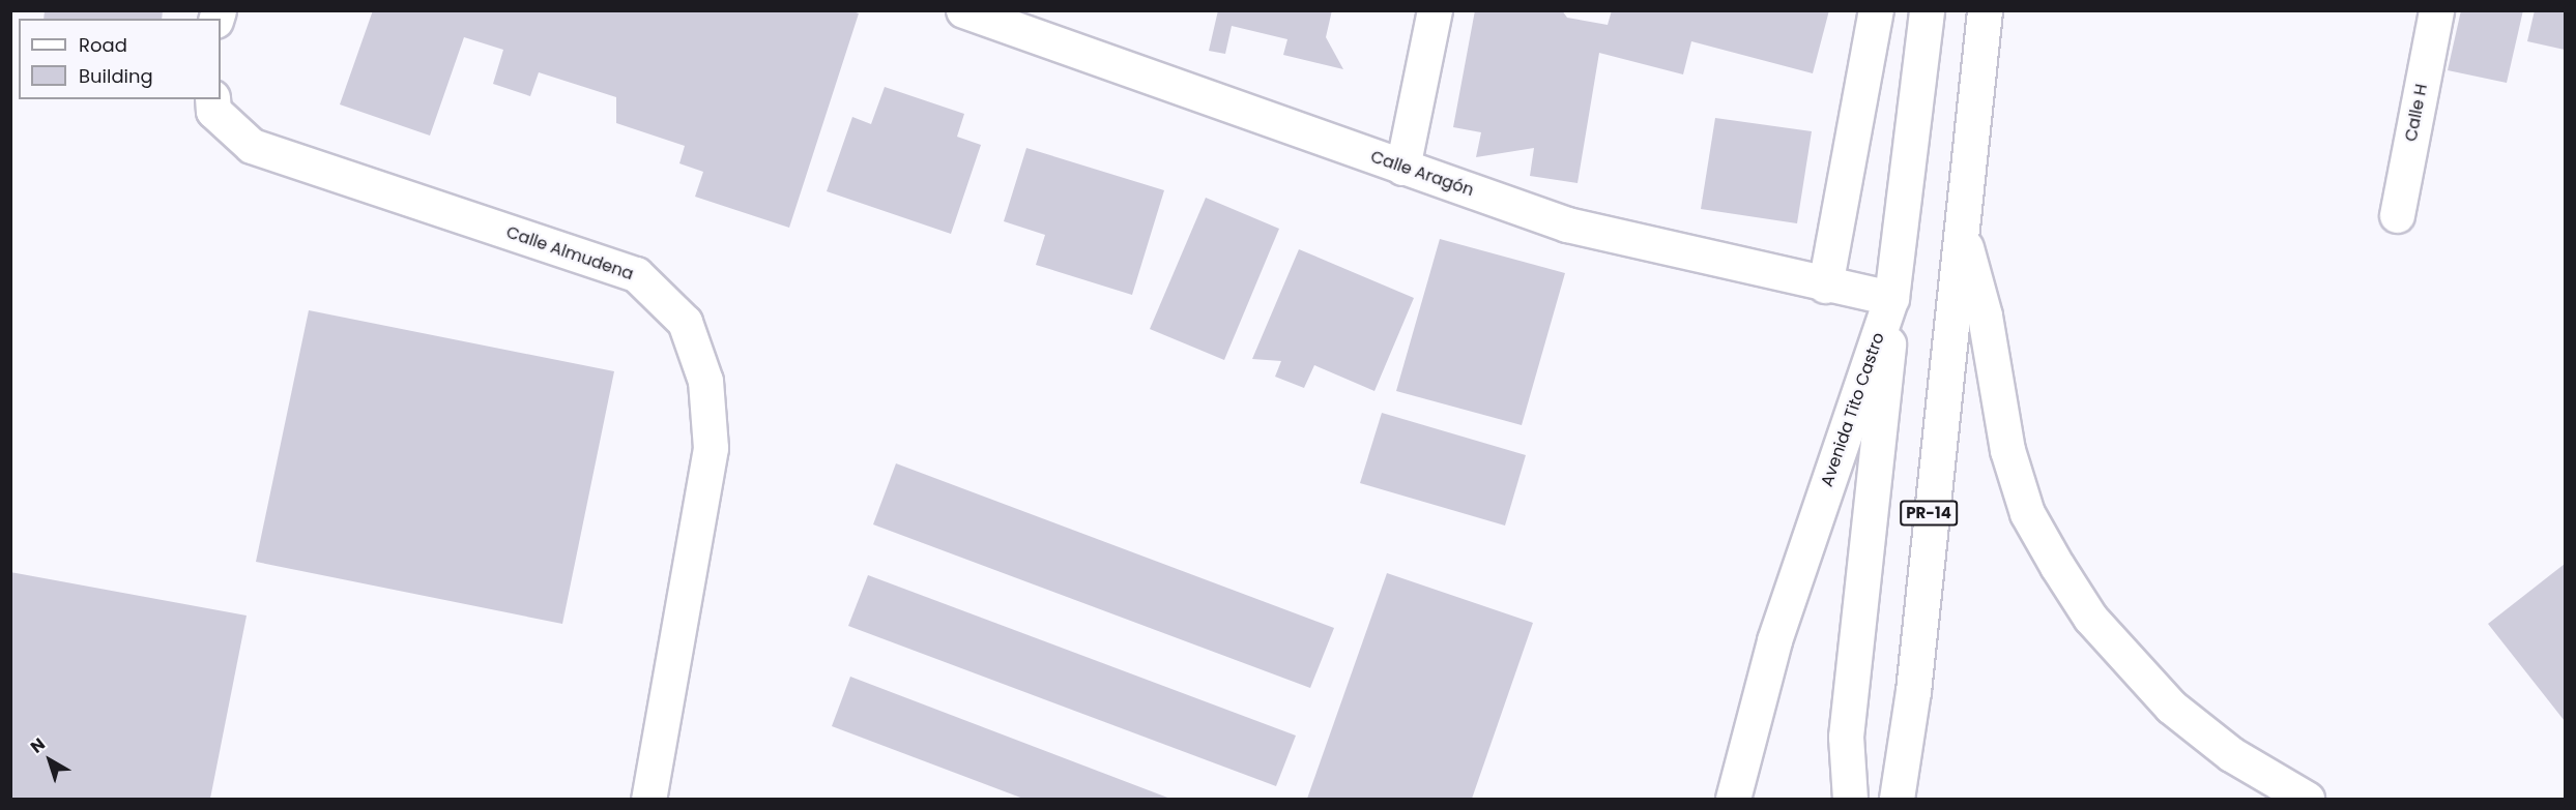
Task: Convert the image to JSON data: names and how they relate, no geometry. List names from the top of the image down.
{
  "streets": {
    "main road": [
      "Calle H",
      "Calle Aragón",
      "Calle Almudena",
      "Avenida Tito Castro",
      "PR-14"
    ]
  },
  "crossings": [
    ["Calle Aragón", "Avenida Tito Castro"]
  ],
  "legend": ["Road", "Building"],
  "north": "top left"
}
